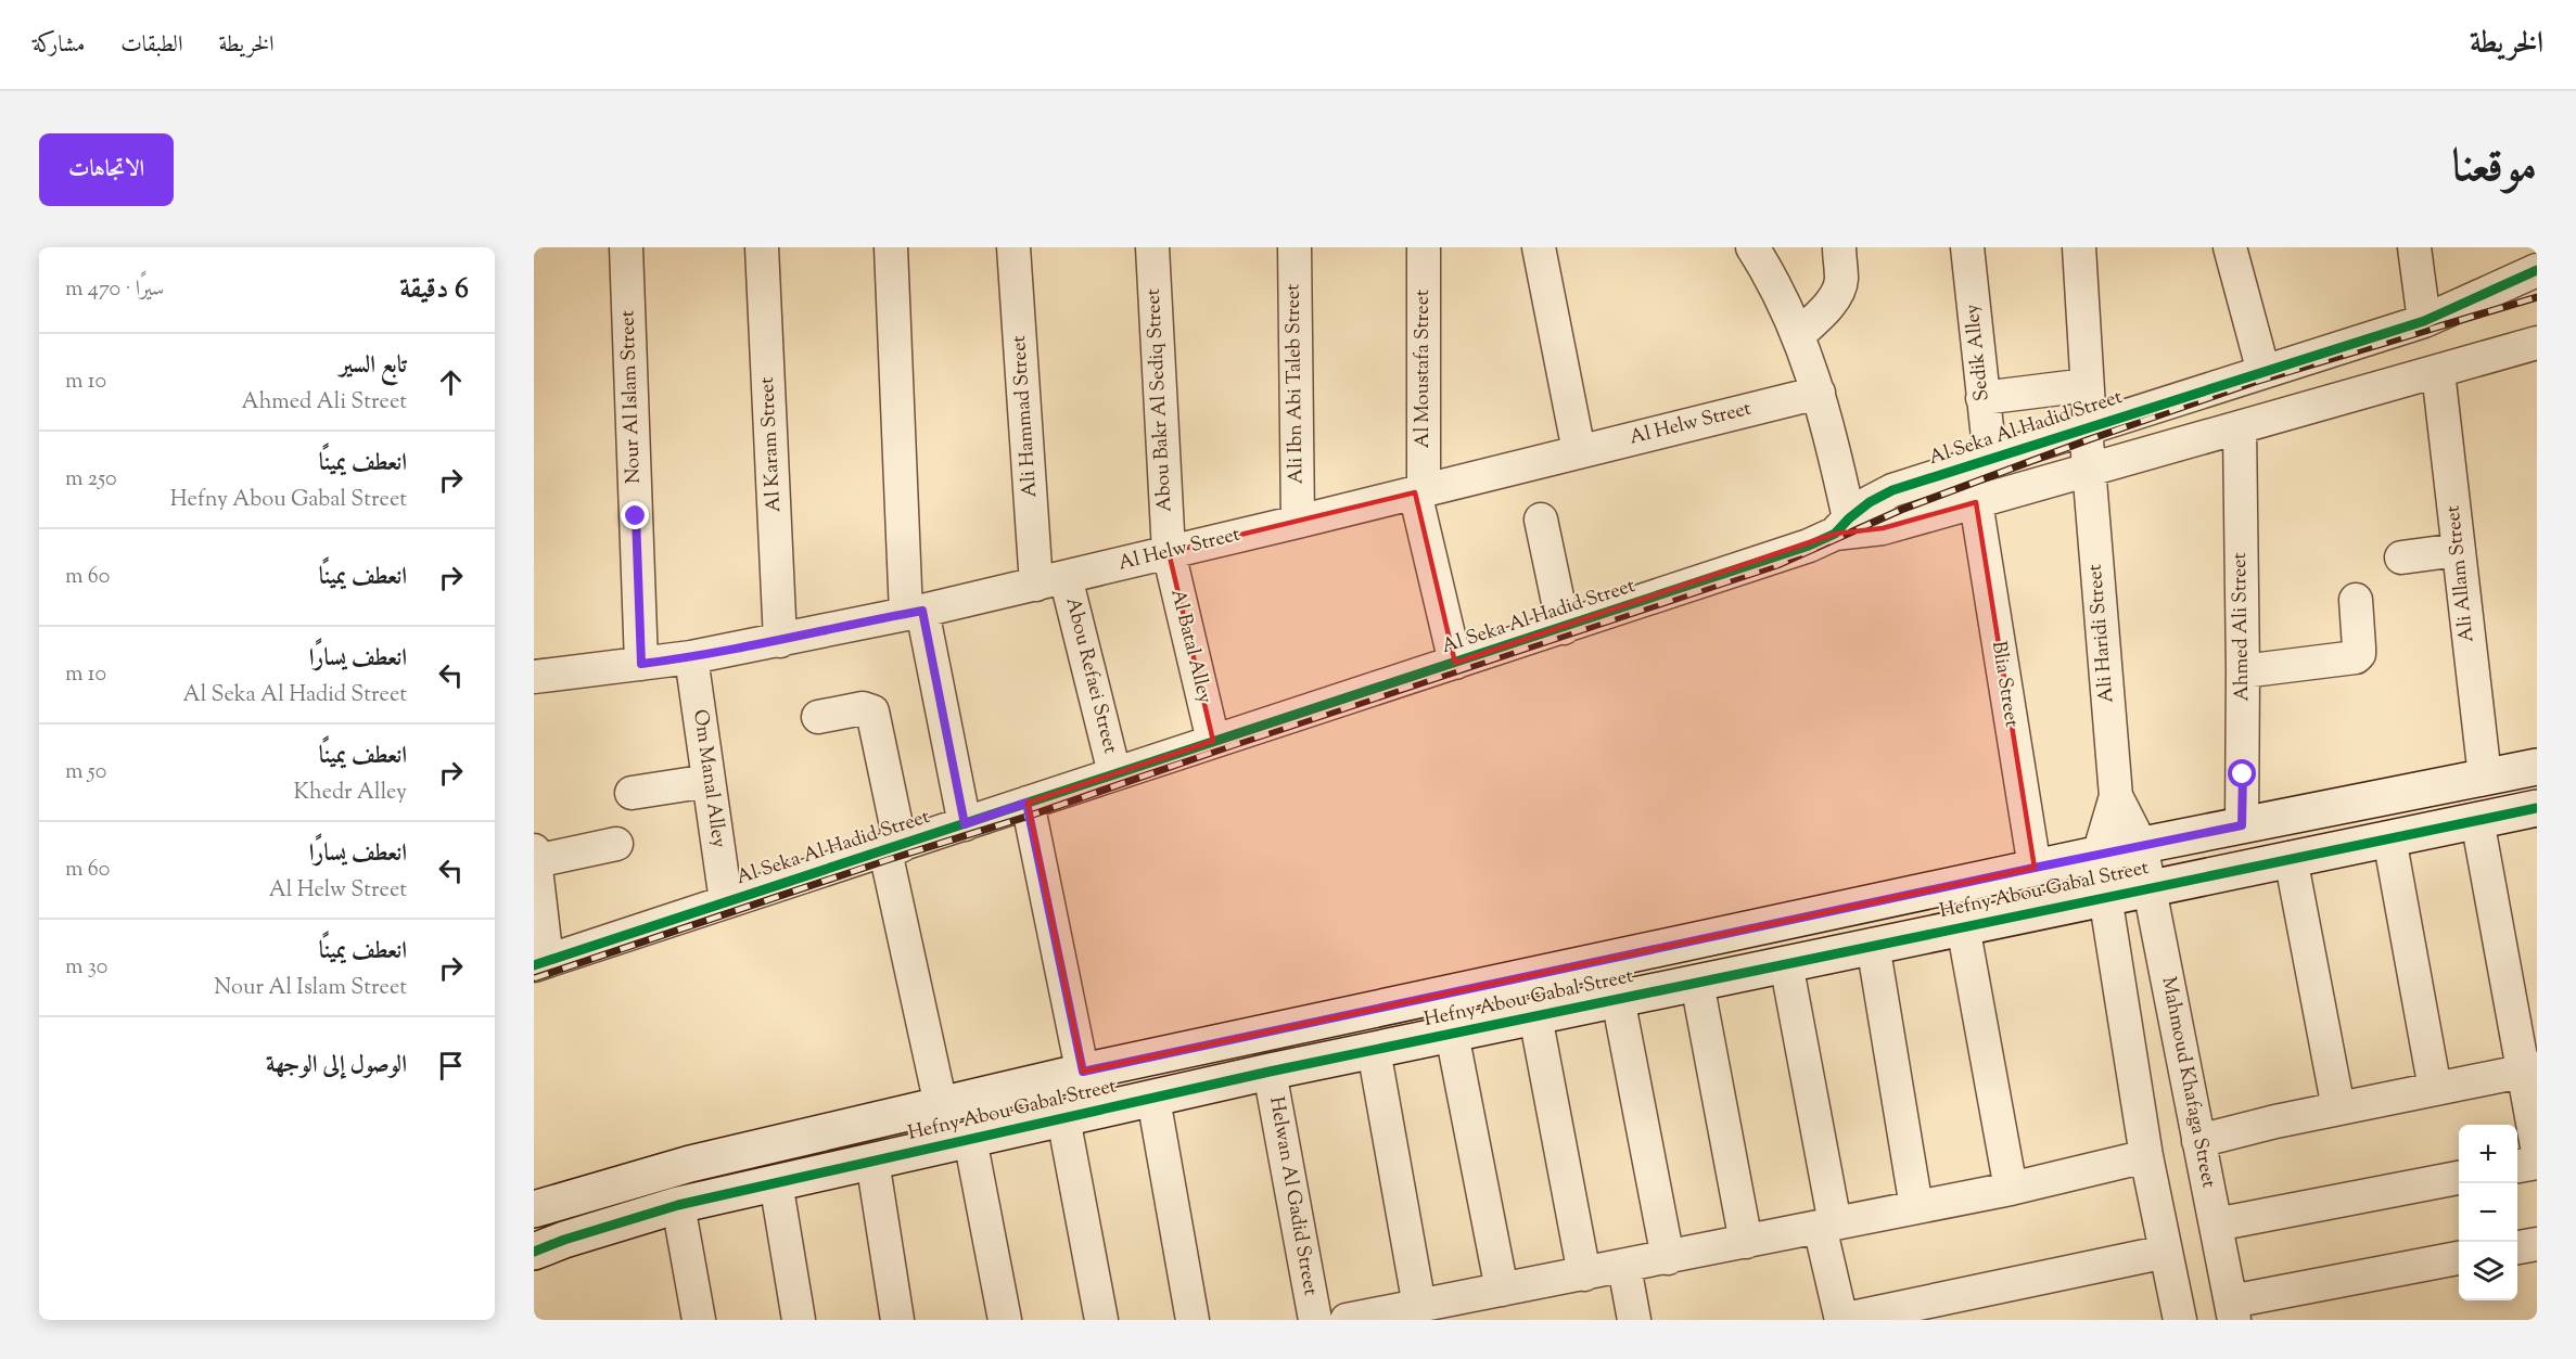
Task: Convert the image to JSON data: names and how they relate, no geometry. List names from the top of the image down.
{
  "streets": {
    "street": [
      "Sedik Alley",
      "Al Moustafa Street",
      "Ali Ibn Abi Taleb Street",
      "Nour Al Islam Street",
      "Abou Bakr Al Sediq Street",
      "Ali Hammad Street",
      "Al Helw Street",
      "Al Seka Al Hadid Street",
      "Al Karam Street",
      "Ali Allam Street",
      "Ahmed Ali Street",
      "Ali Haridi Street",
      "Al Batal Alley",
      "Abou Refaei Street",
      "Blia Street",
      "Om Manal Alley",
      "Hefny Abou Gabal Street",
      "Mahmoud Khafaga Street",
      "Helwan Al Gadid Street"
    ]
  },
  "crossings": [
    ["Sedik Alley", "Al Seka Al Hadid Street"],
    ["Al Moustafa Street", "Al Helw Street"],
    ["Al Moustafa Street", "Al Seka Al Hadid Street"],
    ["Ali Ibn Abi Taleb Street", "Al Helw Street"],
    ["Nour Al Islam Street", "Al Helw Street"],
    ["Abou Bakr Al Sediq Street", "Al Helw Street"],
    ["Abou Bakr Al Sediq Street", "Al Batal Alley"],
    ["Ali Hammad Street", "Al Helw Street"],
    ["Ali Hammad Street", "Abou Refaei Street"],
    ["Al Helw Street", "Al Karam Street"],
    ["Al Helw Street", "Al Batal Alley"],
    ["Al Helw Street", "Abou Refaei Street"],
    ["Al Helw Street", "Om Manal Alley"],
    ["Al Seka Al Hadid Street", "Ali Allam Street"],
    ["Al Seka Al Hadid Street", "Ahmed Ali Street"],
    ["Al Seka Al Hadid Street", "Ali Haridi Street"],
    ["Al Seka Al Hadid Street", "Al Batal Alley"],
    ["Al Seka Al Hadid Street", "Abou Refaei Street"],
    ["Al Seka Al Hadid Street", "Blia Street"],
    ["Al Seka Al Hadid Street", "Om Manal Alley"],
    ["Ali Allam Street", "Hefny Abou Gabal Street"],
    ["Ahmed Ali Street", "Hefny Abou Gabal Street"],
    ["Ali Haridi Street", "Hefny Abou Gabal Street"],
    ["Ali Haridi Street", "Mahmoud Khafaga Street"],
    ["Blia Street", "Hefny Abou Gabal Street"],
    ["Hefny Abou Gabal Street", "Mahmoud Khafaga Street"],
    ["Hefny Abou Gabal Street", "Helwan Al Gadid Street"]
  ],
  "page": {
    "header": "الخريطة",
    "nav": ["الخريطة", "الطبقات", "مشاركة"],
    "title": "موقعنا",
    "buttons": "الاتجاهات",
    "heading": ["6 دقيقة", "سيرًا · 470 m"],
    "list": [
      ["تابع السير", "Ahmed Ali Street", "10 m"],
      ["انعطف يمينًا", "Hefny Abou Gabal Street", "250 m"],
      ["انعطف يمينًا", "60 m"],
      ["انعطف يسارًا", "Al Seka Al Hadid Street", "10 m"],
      ["انعطف يمينًا", "Khedr Alley", "50 m"],
      ["انعطف يسارًا", "Al Helw Street", "60 m"],
      ["انعطف يمينًا", "Nour Al Islam Street", "30 m"],
      "الوصول إلى الوجهة"
    ],
    "map_buttons": ["+", "−"]
  }
}
